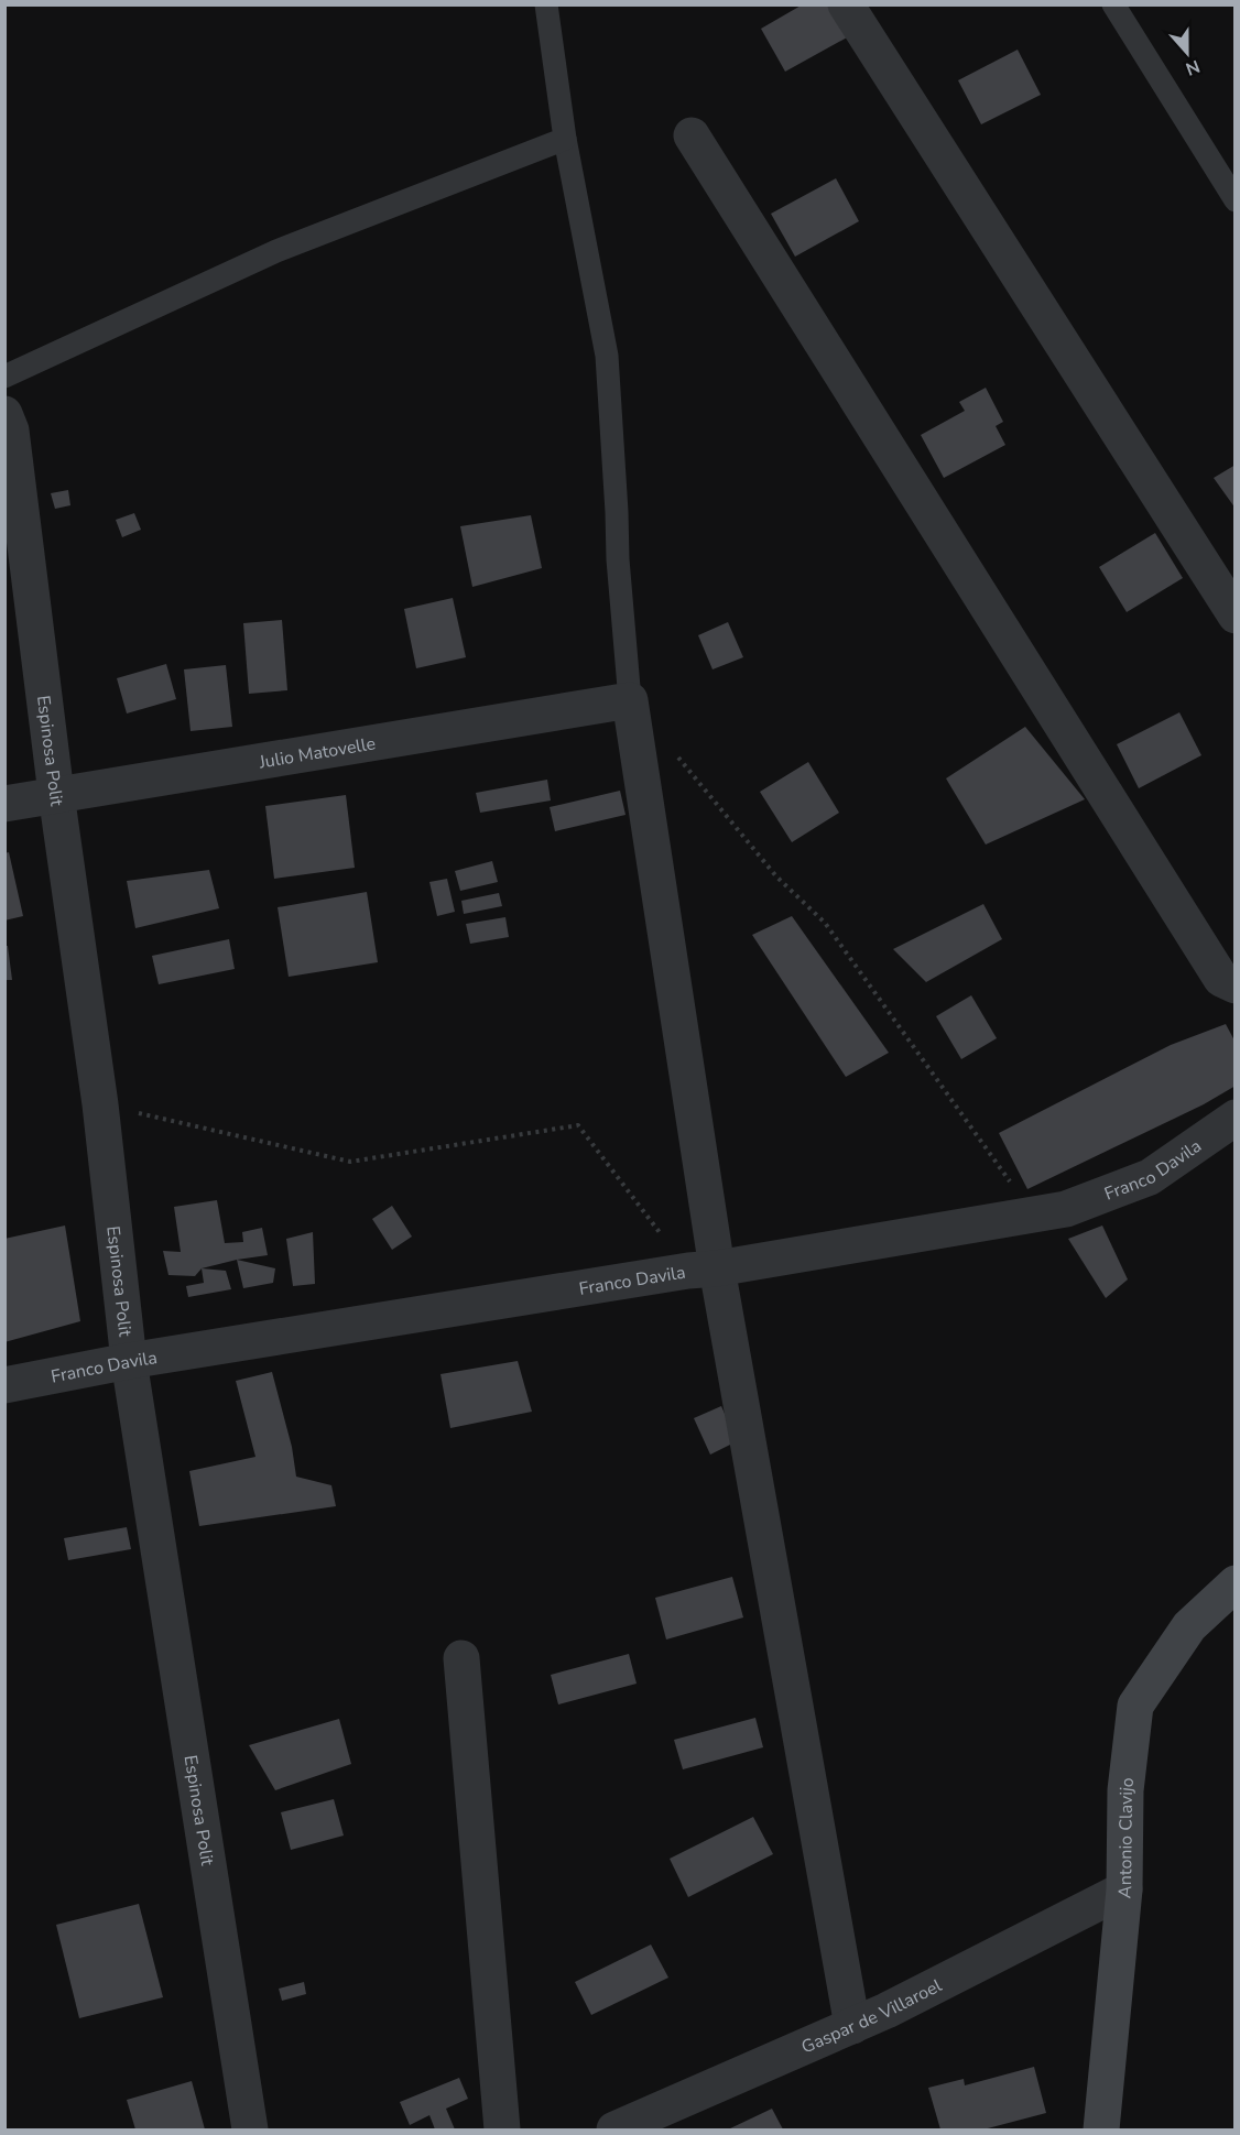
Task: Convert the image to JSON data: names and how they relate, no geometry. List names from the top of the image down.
{
  "streets": {
    "main road": ["Antonio Clavijo"],
    "street": [
      "Espinosa Polit",
      "Julio Matovelle",
      "Franco Davila",
      "Gaspar de Villaroel"
    ]
  },
  "crossings": [
    ["Espinosa Polit", "Julio Matovelle"],
    ["Espinosa Polit", "Franco Davila"],
    ["Antonio Clavijo", "Gaspar de Villaroel"]
  ],
  "north": "bottom"
}
